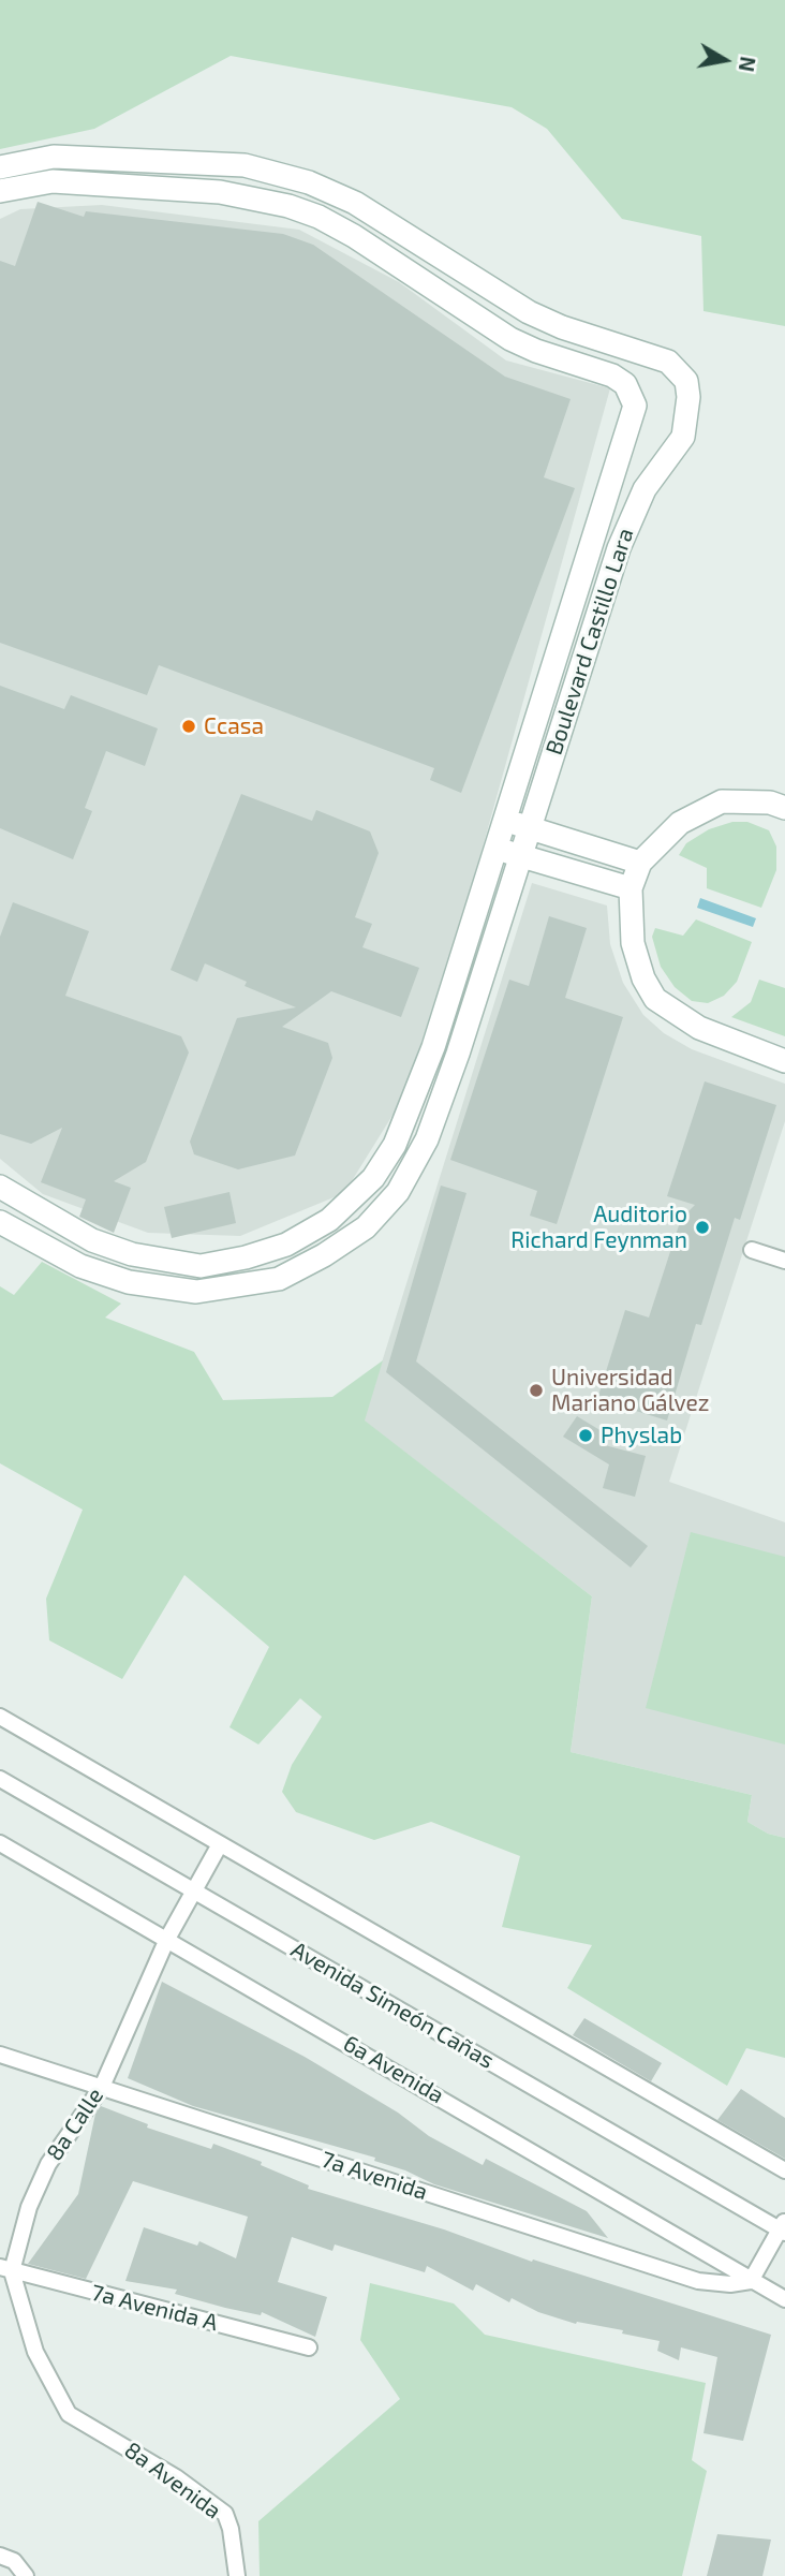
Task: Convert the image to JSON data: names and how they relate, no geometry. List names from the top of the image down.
{
  "streets": {
    "street": [
      "Boulevard Castillo Lara",
      "Avenida Simeón Cañas",
      "6a Avenida",
      "8a Calle",
      "7a Avenida",
      "7a Avenida A",
      "8a Avenida"
    ]
  },
  "crossings": [
    ["Avenida Simeón Cañas", "8a Calle"],
    ["6a Avenida", "8a Calle"],
    ["6a Avenida", "7a Avenida"],
    ["8a Calle", "7a Avenida"],
    ["8a Calle", "7a Avenida A"],
    ["8a Calle", "8a Avenida"],
    ["7a Avenida A", "8a Avenida"]
  ],
  "places": [
    "Ccasa",
    "Auditorio Richard Feynman",
    "Universidad Mariano Gálvez",
    "Physlab"
  ],
  "north": "right"
}
